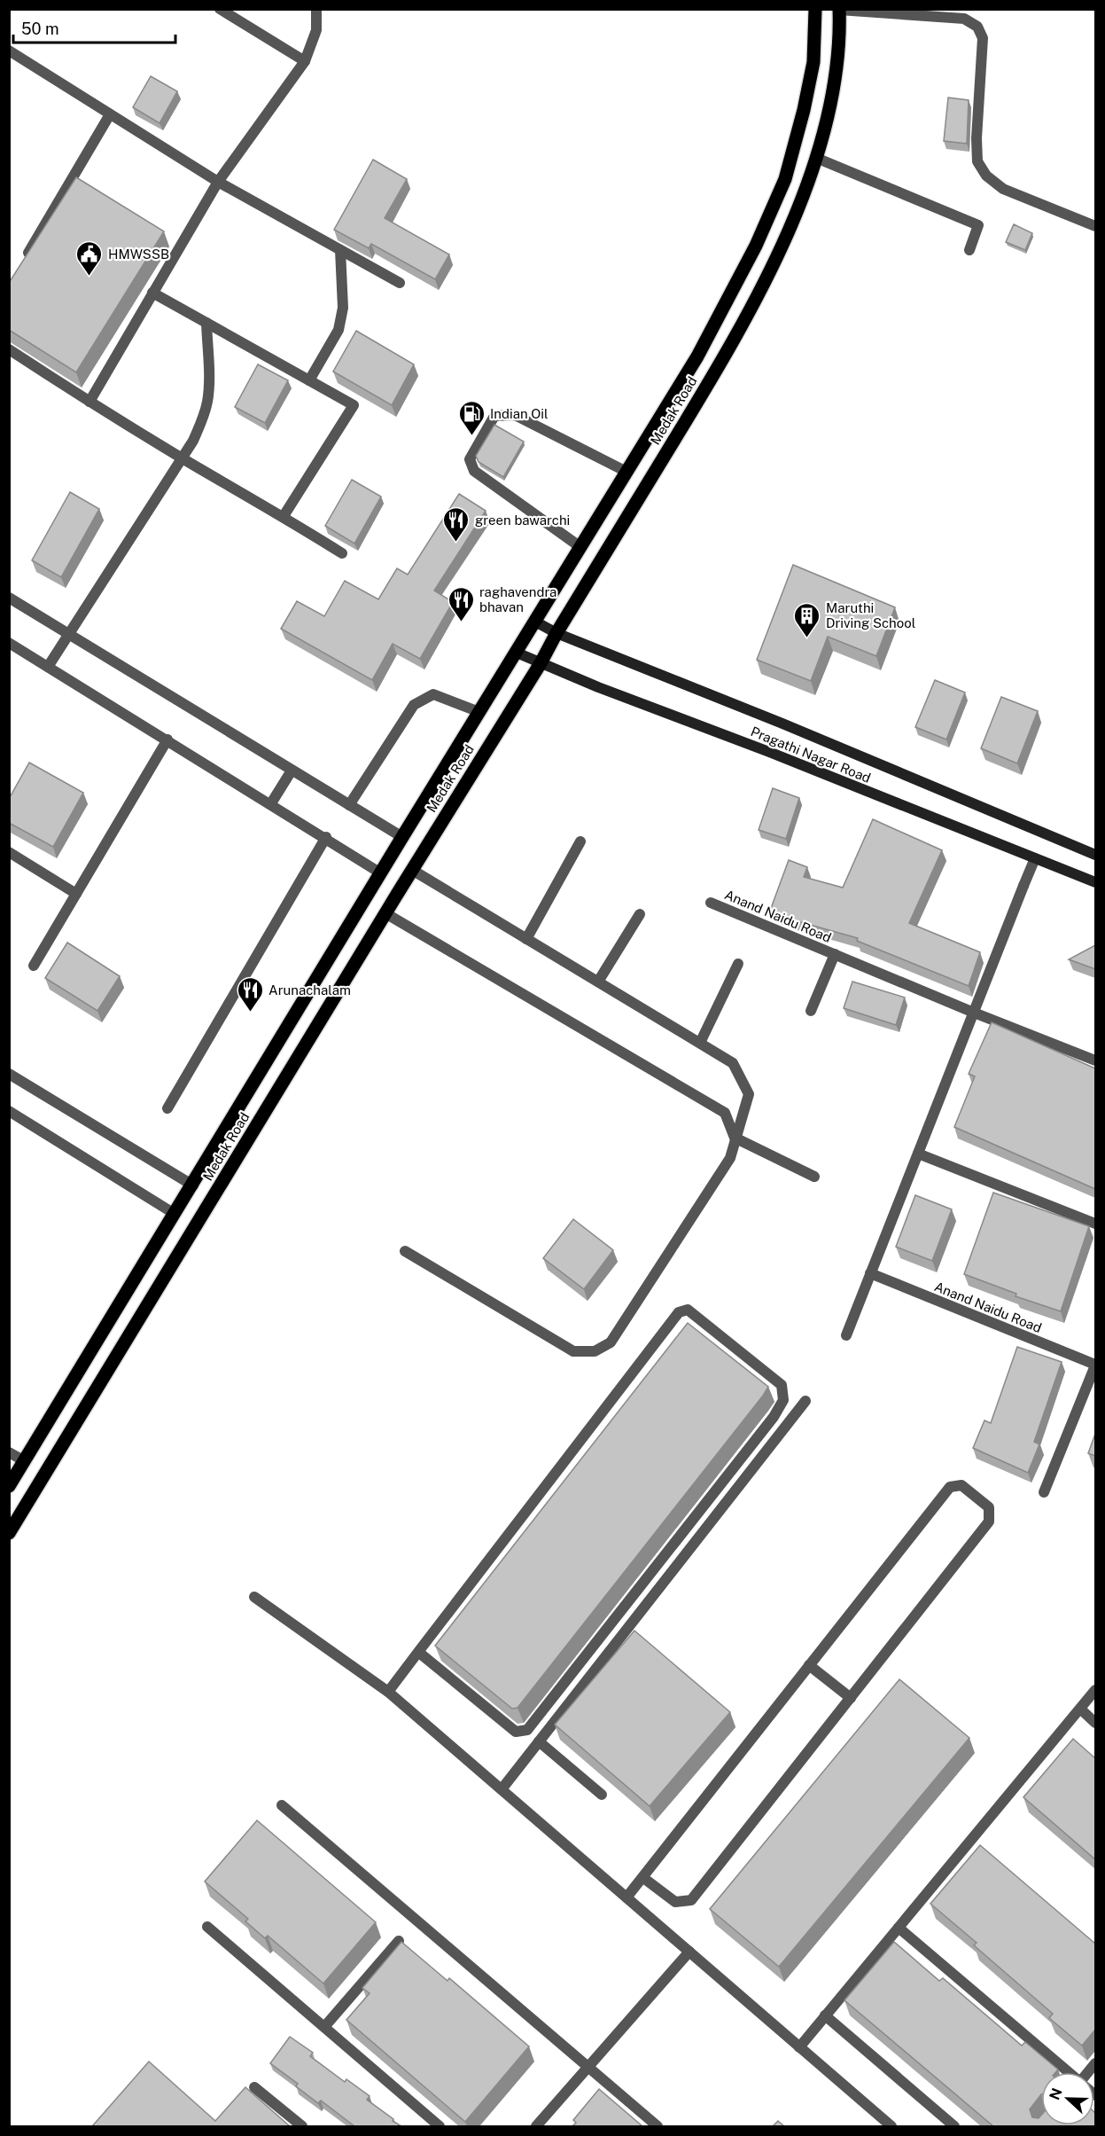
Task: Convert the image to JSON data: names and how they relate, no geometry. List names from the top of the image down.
{
  "streets": {
    "main road": ["Medak Road", "Pragathi Nagar Road"],
    "street": ["Anand Naidu Road"]
  },
  "crossings": [
    ["Medak Road", "Pragathi Nagar Road"]
  ],
  "places": {
    "public building": ["HMWSSB"],
    "fuel station": ["Indian Oil"],
    "restaurant": ["green bawarchi", "raghavendra bhavan", "Arunachalam"],
    "building": ["Maruthi Driving School"]
  },
  "scale_bar": "50 m",
  "north": "left"
}
